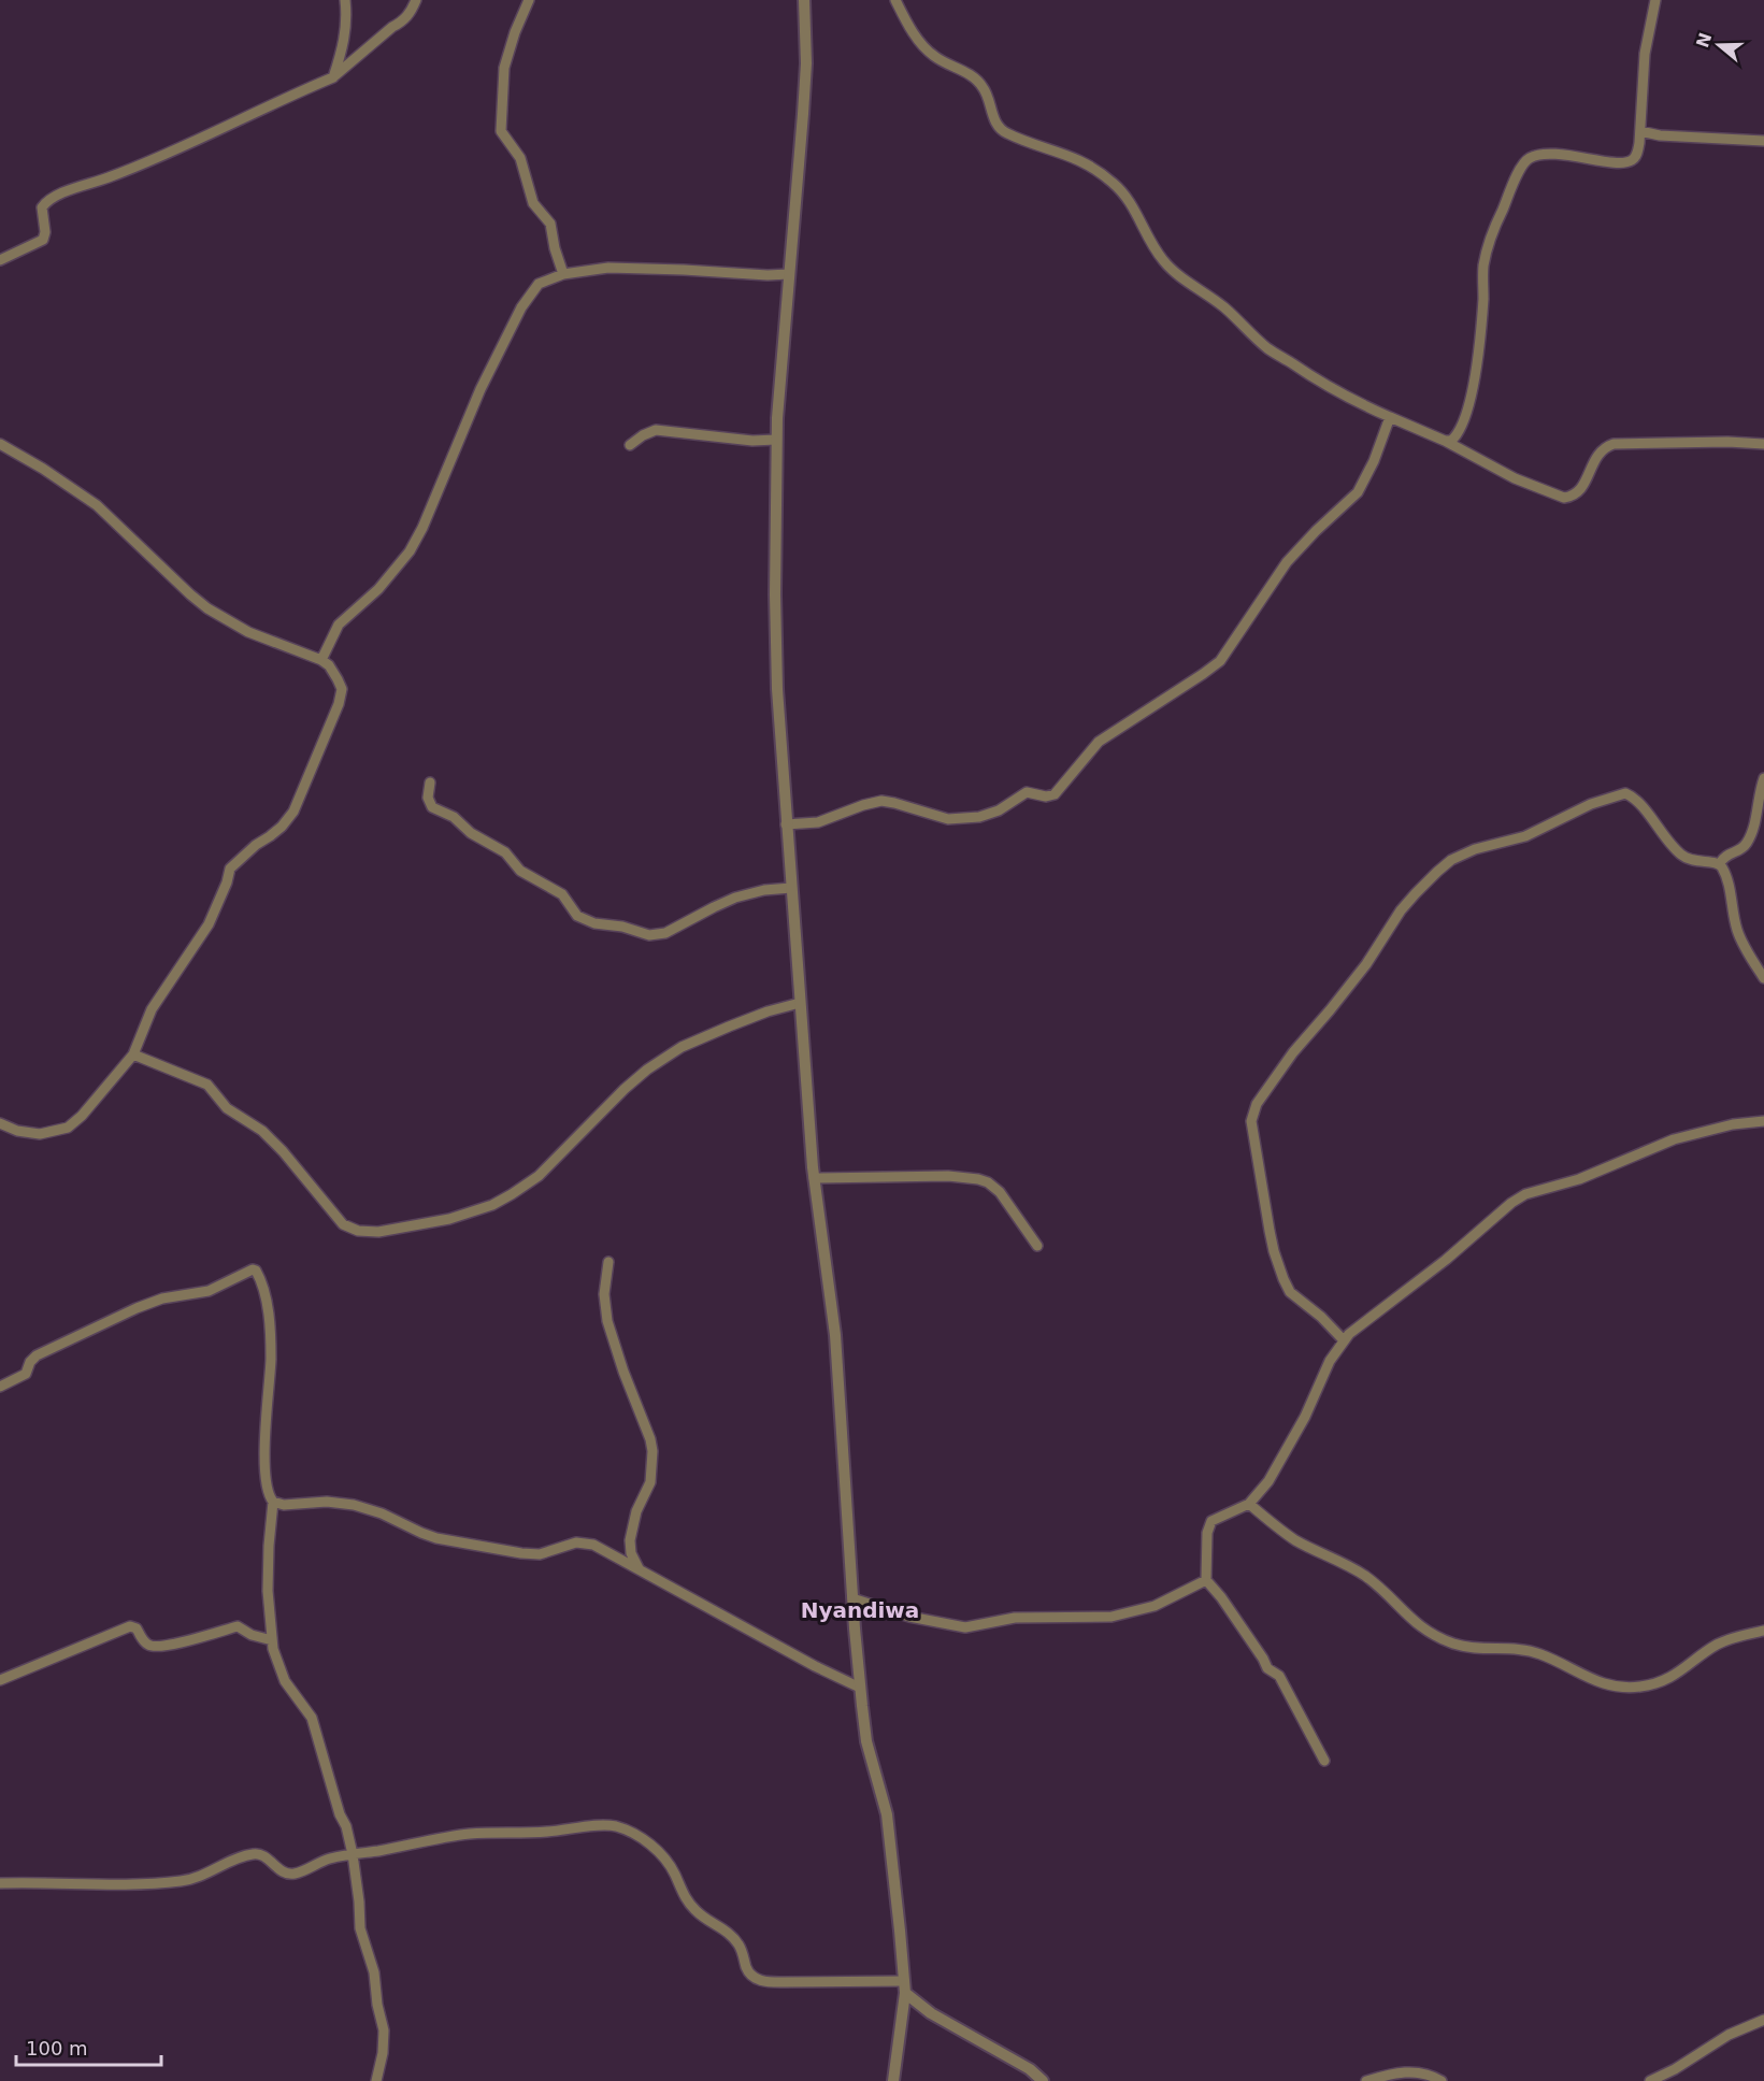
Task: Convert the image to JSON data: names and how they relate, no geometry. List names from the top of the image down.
{
  "districts": ["Nyandiwa"],
  "scale_bar": "100 m",
  "north": "left"
}
